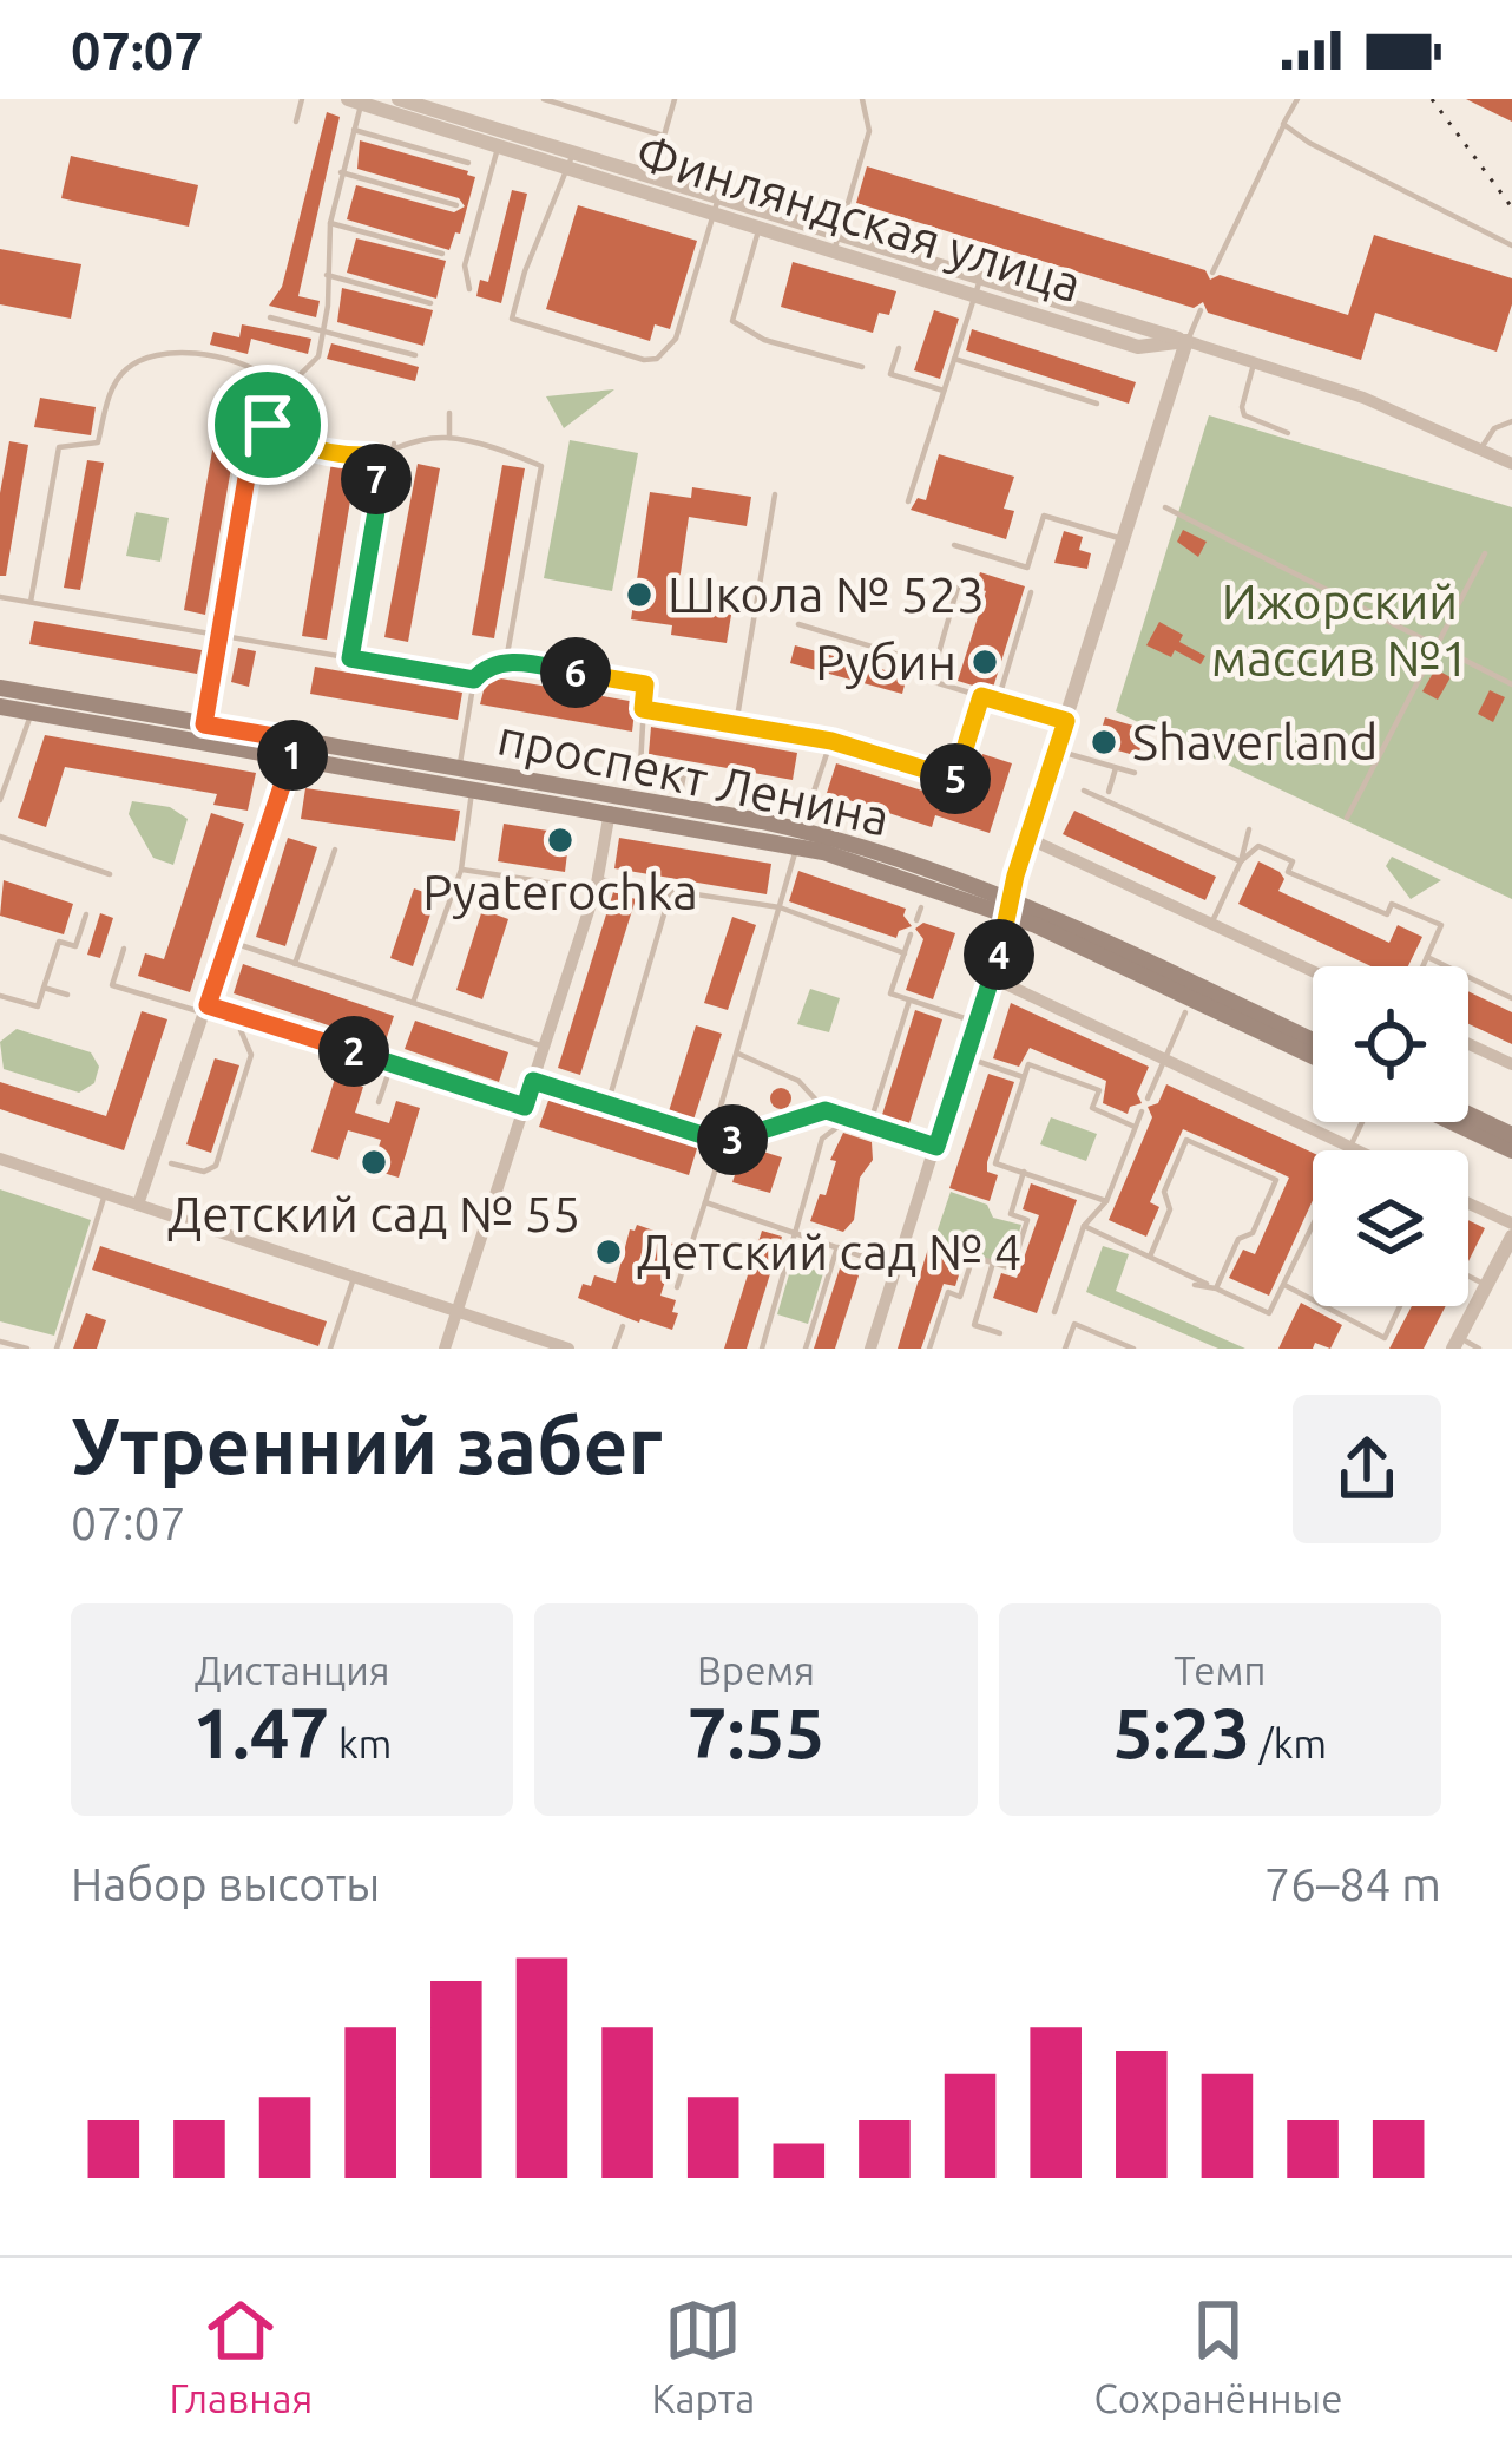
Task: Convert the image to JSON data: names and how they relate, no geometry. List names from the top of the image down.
{
  "streets": {
    "main road": ["проспект Ленина"],
    "street": ["Финляндская улица"]
  },
  "parks": ["Ижорский массив №1"],
  "places": [
    "Школа № 523",
    "Рубин",
    "Shaverland",
    "Pyaterochka",
    "Детский сад № 55",
    "Детский сад № 4"
  ],
  "page": {
    "status": "07:07",
    "pins": [
      "7",
      "6",
      "1",
      "5",
      "4",
      "2",
      "3"
    ],
    "heading": ["Утренний забег", "07:07"],
    "stats": [
      ["Дистанция", "1.47 km"],
      ["Время", "7:55"],
      ["Темп", "5:23 /km"]
    ],
    "chart": ["Набор высоты", "76–84 m"],
    "tabs": ["Главная", "Карта", "Сохранённые"]
  }
}
